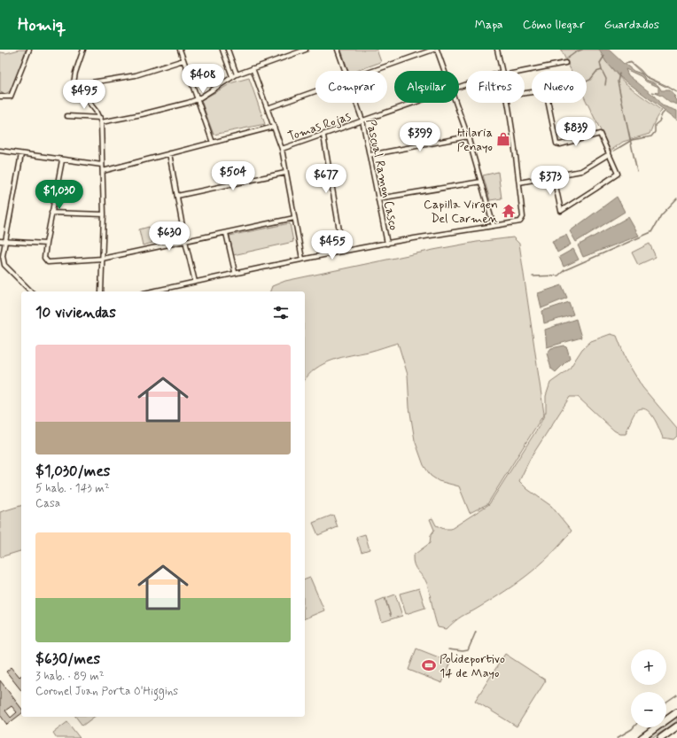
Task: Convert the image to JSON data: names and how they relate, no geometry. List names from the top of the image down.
{
  "streets": {
    "street": ["Tomas Rojas", "Pascual Ramon Casco"]
  },
  "crossings": [
    ["Tomas Rojas", "Pascual Ramon Casco"]
  ],
  "places": {
    "shop": ["Hilaria Penayo"],
    "temple": ["Capilla Virgen Del Carmen"],
    "sports": ["Polideportivo 14 de Mayo"]
  },
  "page": {
    "header": "Homiq",
    "nav": ["Mapa", "Cómo llegar", "Guardados"],
    "price": [
      "$408",
      "$495",
      "$839",
      "$399",
      "$504",
      "$677",
      "$373",
      "$1,030",
      "$630",
      "$455"
    ],
    "chip": [
      "Comprar",
      "Alquilar",
      "Filtros",
      "Nuevo"
    ],
    "heading": "10 viviendas",
    "list": [
      {
        "name": "$1,030/mes",
        "note": "5 hab. · 143 m² · Casa"
      },
      {
        "name": "$630/mes",
        "note": "3 hab. · 89 m² · Coronel Juan Porta O'Higgins"
      }
    ],
    "map_buttons": ["+", "−"]
  }
}
